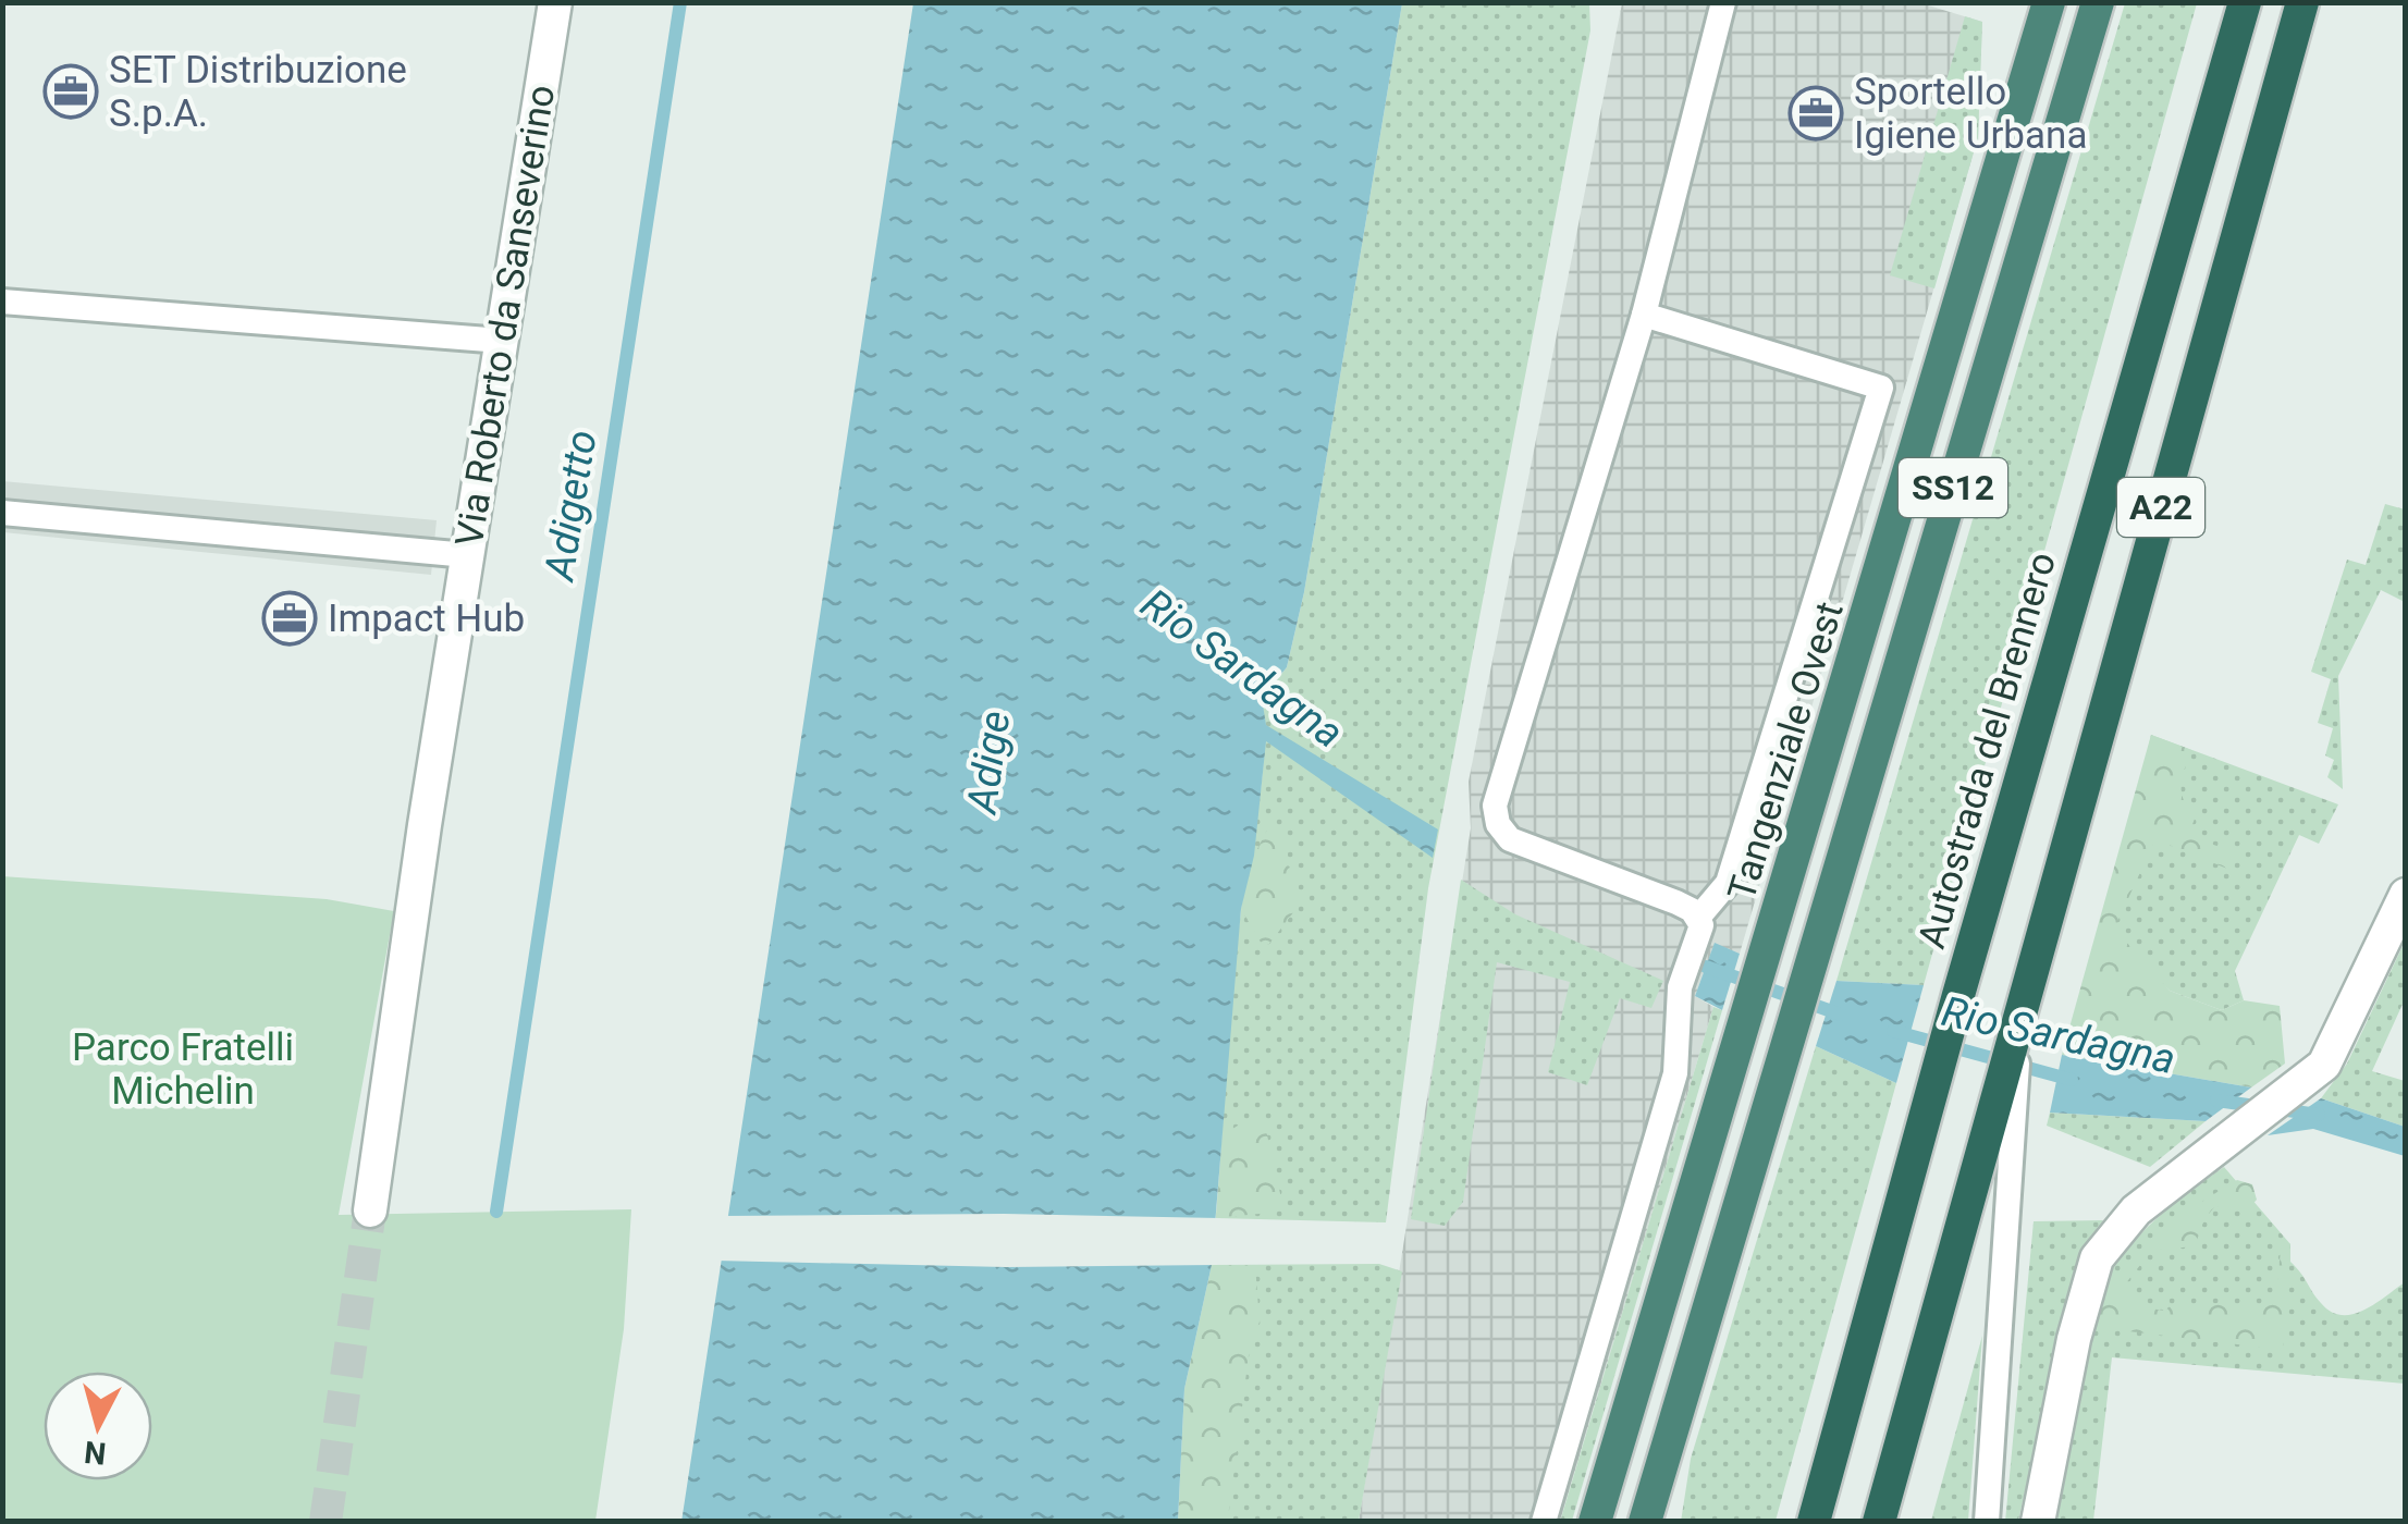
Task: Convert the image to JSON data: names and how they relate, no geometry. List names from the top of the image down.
{
  "streets": {
    "highway": [
      "SS12",
      "A22",
      "Autostrada del Brennero",
      "Tangenziale Ovest"
    ],
    "street": ["Via Roberto da Sanseverino"]
  },
  "water": ["Adigetto", "Rio Sardagna", "Adige"],
  "parks": ["Parco Fratelli Michelin"],
  "places": {
    "office": ["SET Distribuzione S.p.A.", "Sportello Igiene Urbana", "Impact Hub"]
  },
  "north": "bottom"
}
